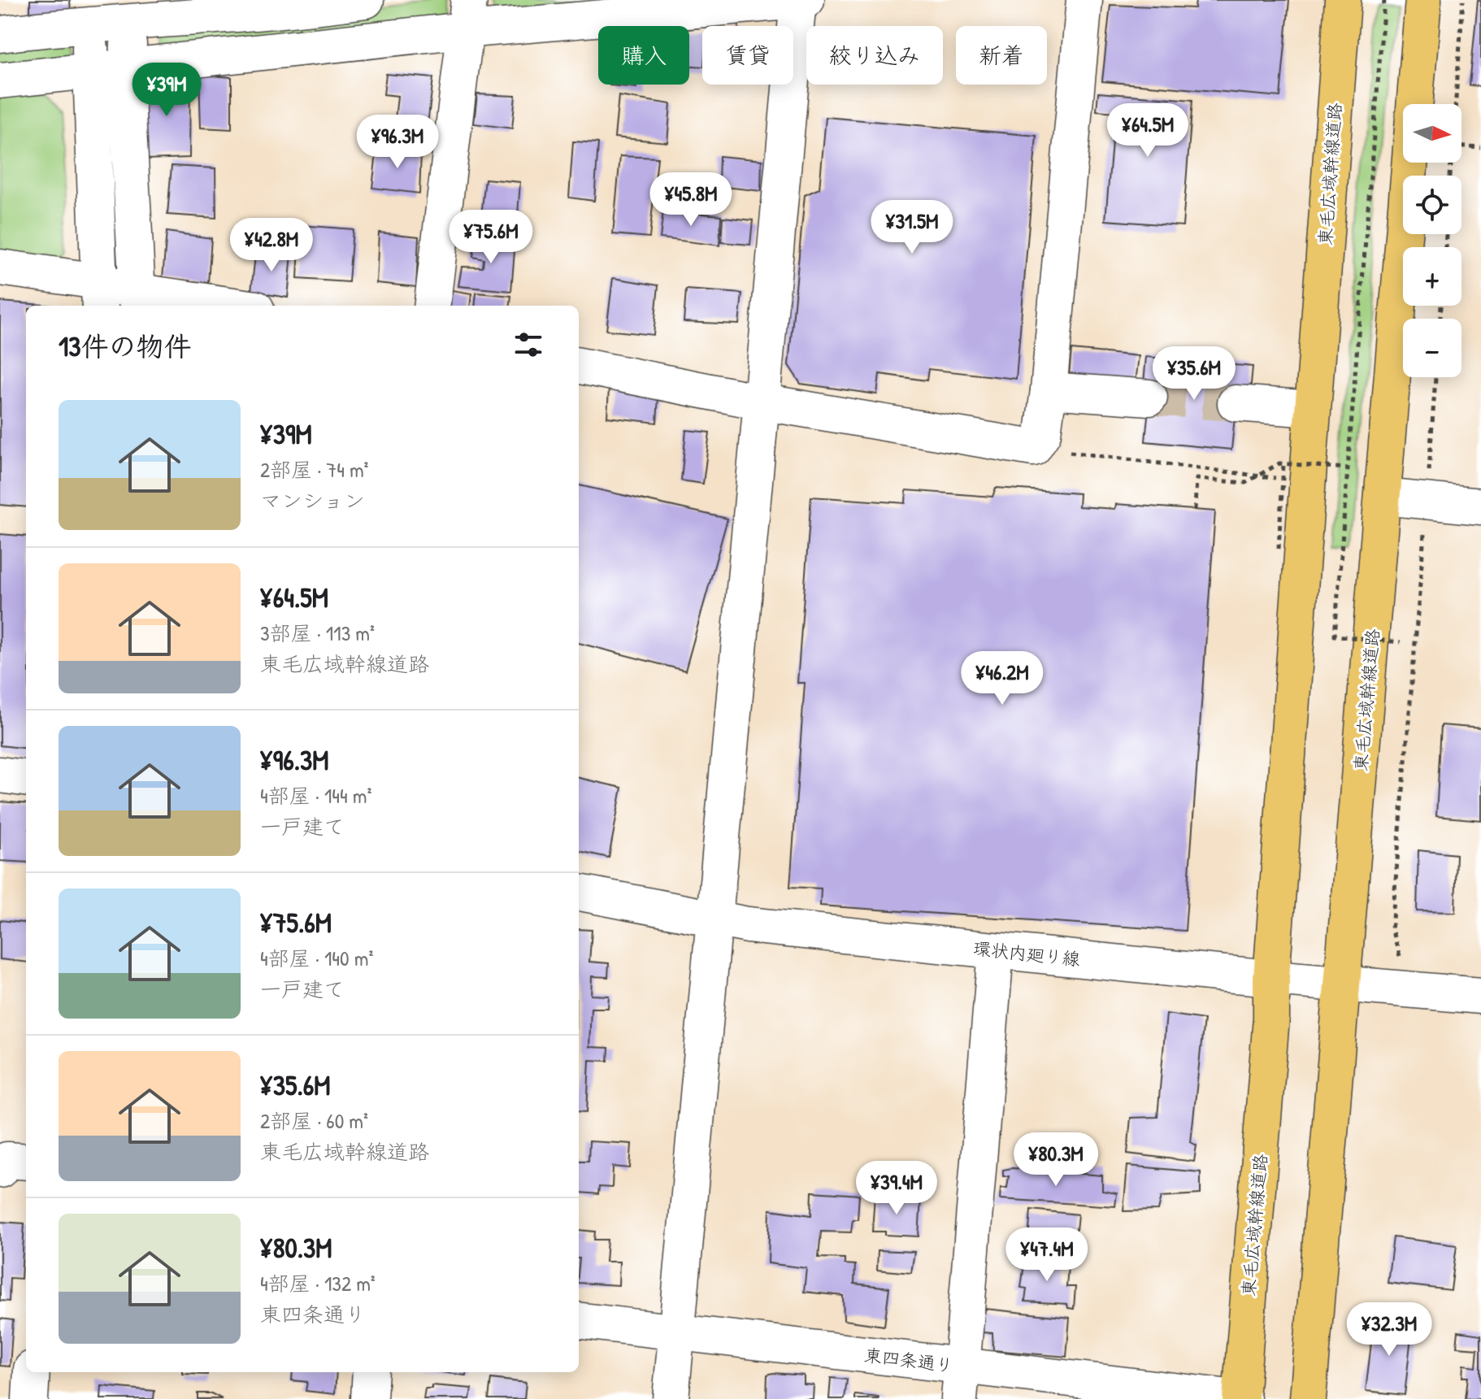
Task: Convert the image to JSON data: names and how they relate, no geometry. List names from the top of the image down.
{
  "streets": {
    "highway": ["東毛広域幹線道路"],
    "street": ["環状内廻り線", "東四条通り"]
  },
  "crossings": [
    ["東毛広域幹線道路", "環状内廻り線"],
    ["東毛広域幹線道路", "東四条通り"]
  ],
  "north": "right",
  "page": {
    "chip": [
      "購入",
      "賃貸",
      "絞り込み",
      "新着"
    ],
    "price": [
      "¥39M",
      "¥64.5M",
      "¥96.3M",
      "¥45.8M",
      "¥31.5M",
      "¥75.6M",
      "¥42.8M",
      "¥35.6M",
      "¥46.2M",
      "¥80.3M",
      "¥39.4M",
      "¥47.4M",
      "¥32.3M"
    ],
    "map_buttons": ["+", "−"],
    "heading": "13件の物件",
    "list": [
      {
        "name": "¥39M",
        "note": "2部屋 · 74 m² · マンション"
      },
      {
        "name": "¥64.5M",
        "note": "3部屋 · 113 m² · 東毛広域幹線道路"
      },
      {
        "name": "¥96.3M",
        "note": "4部屋 · 144 m² · 一戸建て"
      },
      {
        "name": "¥75.6M",
        "note": "4部屋 · 140 m² · 一戸建て"
      },
      {
        "name": "¥35.6M",
        "note": "2部屋 · 60 m² · 東毛広域幹線道路"
      },
      {
        "name": "¥80.3M",
        "note": "4部屋 · 132 m² · 東四条通り"
      }
    ]
  }
}
